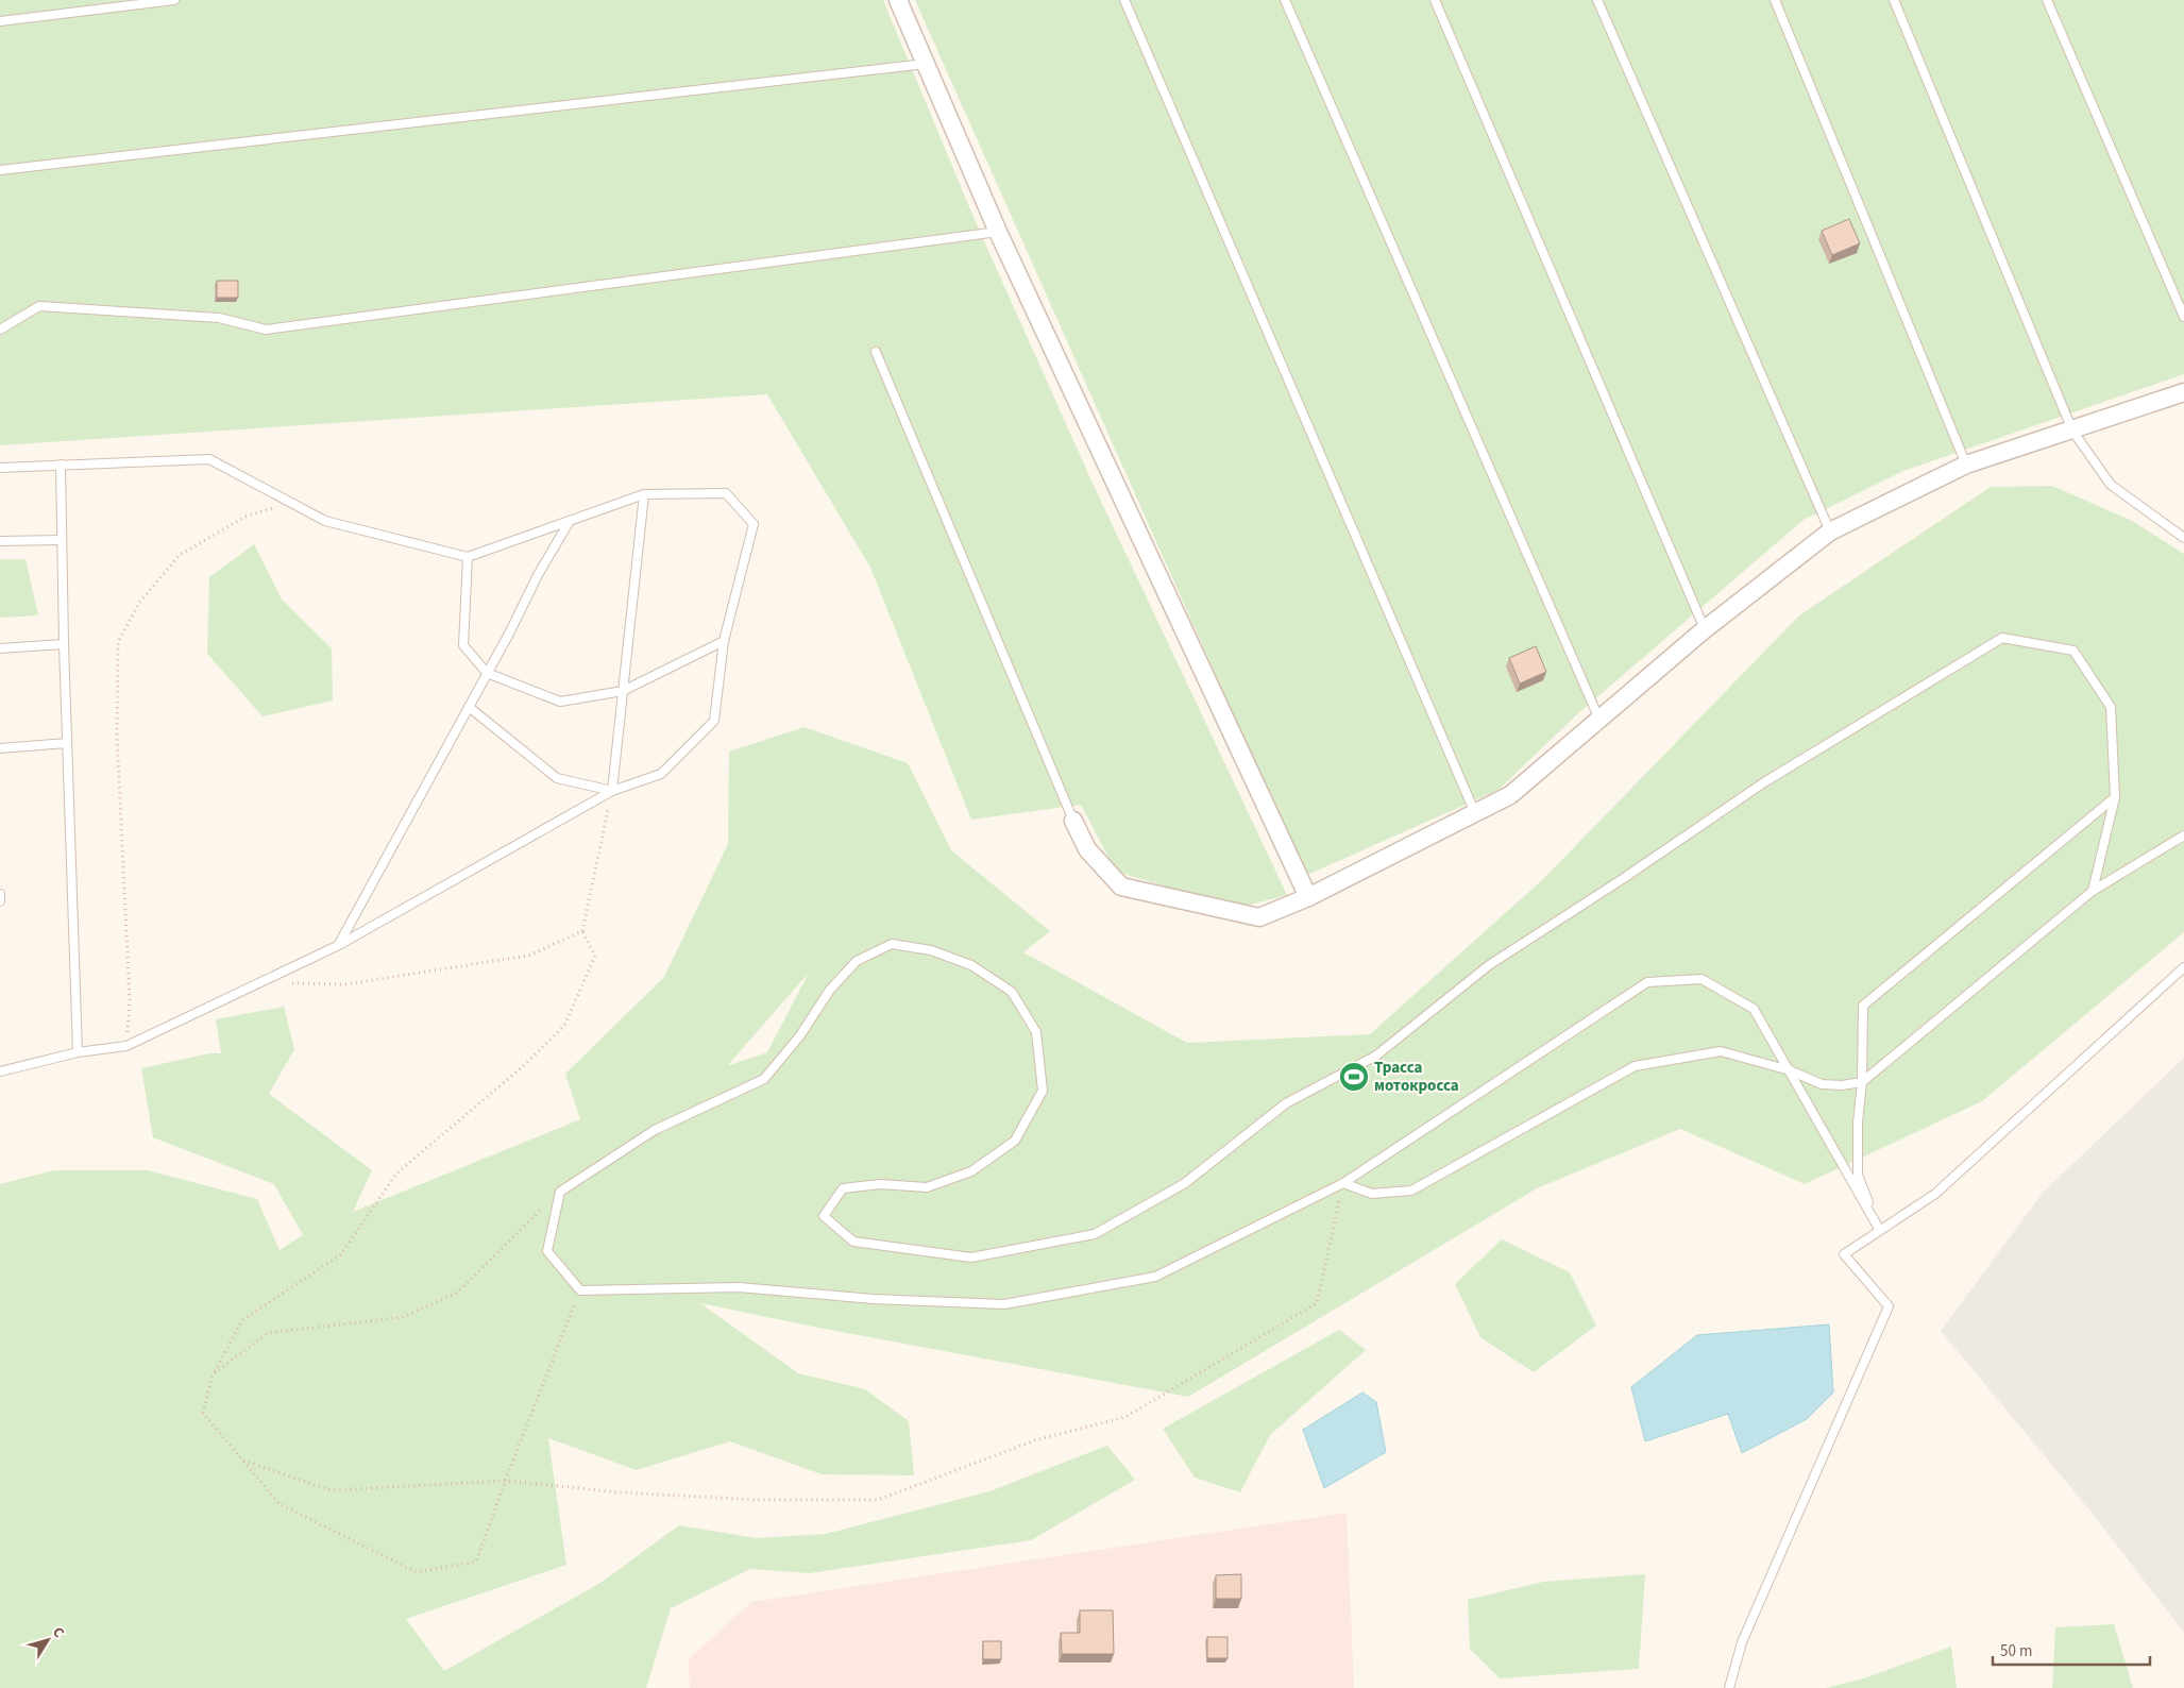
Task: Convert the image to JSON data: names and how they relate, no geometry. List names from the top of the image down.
{
  "places": {
    "sports": ["Трасса мотокросса"]
  },
  "scale_bar": "50 m",
  "north": "top right"
}
